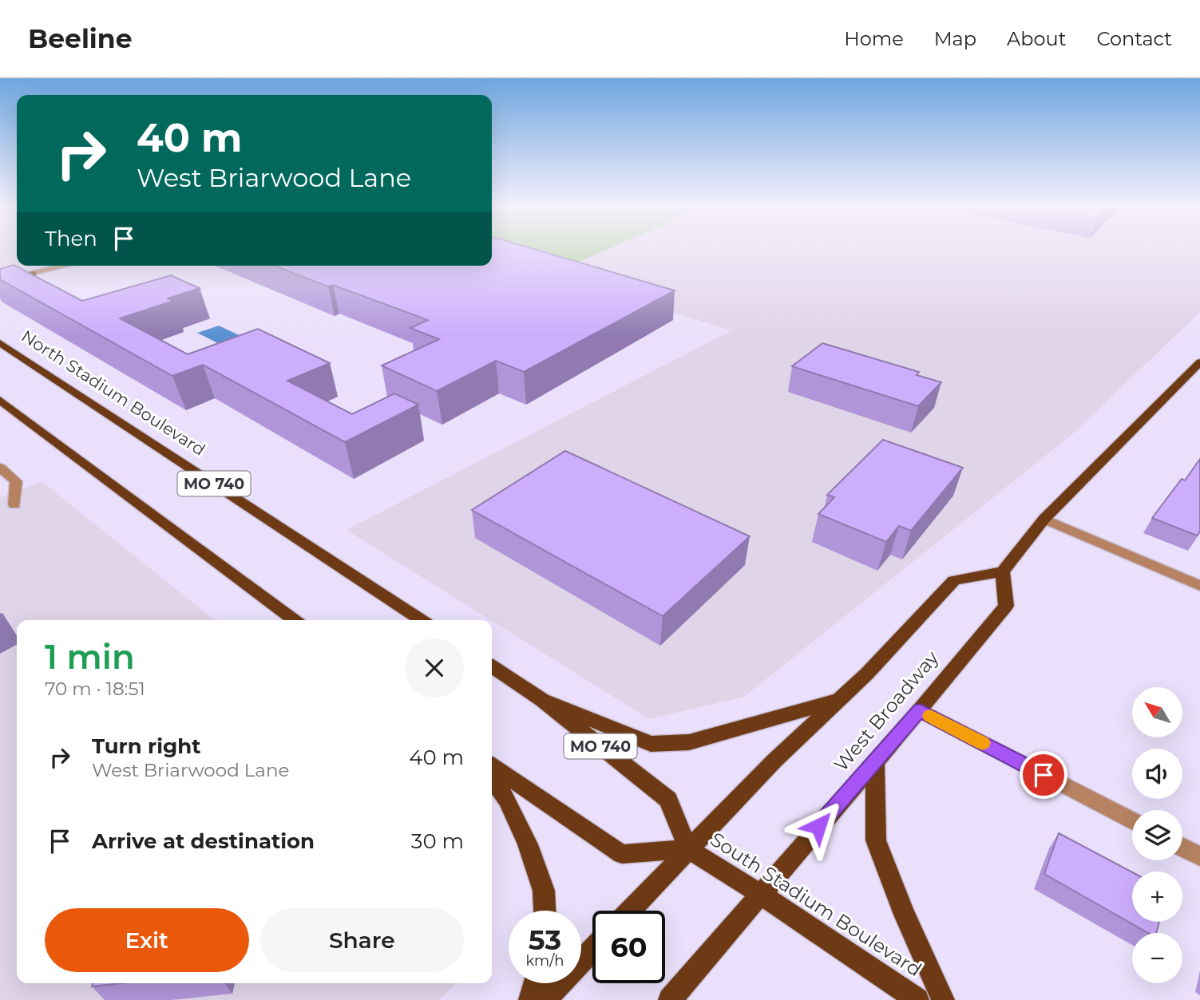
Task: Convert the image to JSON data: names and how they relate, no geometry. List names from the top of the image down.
{
  "streets": {
    "main road": [
      "North Stadium Boulevard",
      "MO 740",
      "West Broadway",
      "South Stadium Boulevard"
    ]
  },
  "crossings": [
    ["MO 740", "West Broadway"],
    ["MO 740", "South Stadium Boulevard"],
    ["West Broadway", "South Stadium Boulevard"]
  ],
  "north": "top left",
  "page": {
    "header": "Beeline",
    "nav": [
      "Home",
      "Map",
      "About",
      "Contact"
    ],
    "turn": ["40 m", "West Briarwood Lane"],
    "then": "Then",
    "heading": ["1 min", "70 m · 18:51"],
    "map_buttons": ["+", "−"],
    "list": [
      {
        "name": "Turn right",
        "note": "West Briarwood Lane",
        "value": "40 m"
      },
      {
        "name": "Arrive at destination",
        "value": "30 m"
      }
    ],
    "buttons": ["Exit", "Share"],
    "speed": "53 km/h",
    "limit": "60"
  }
}
